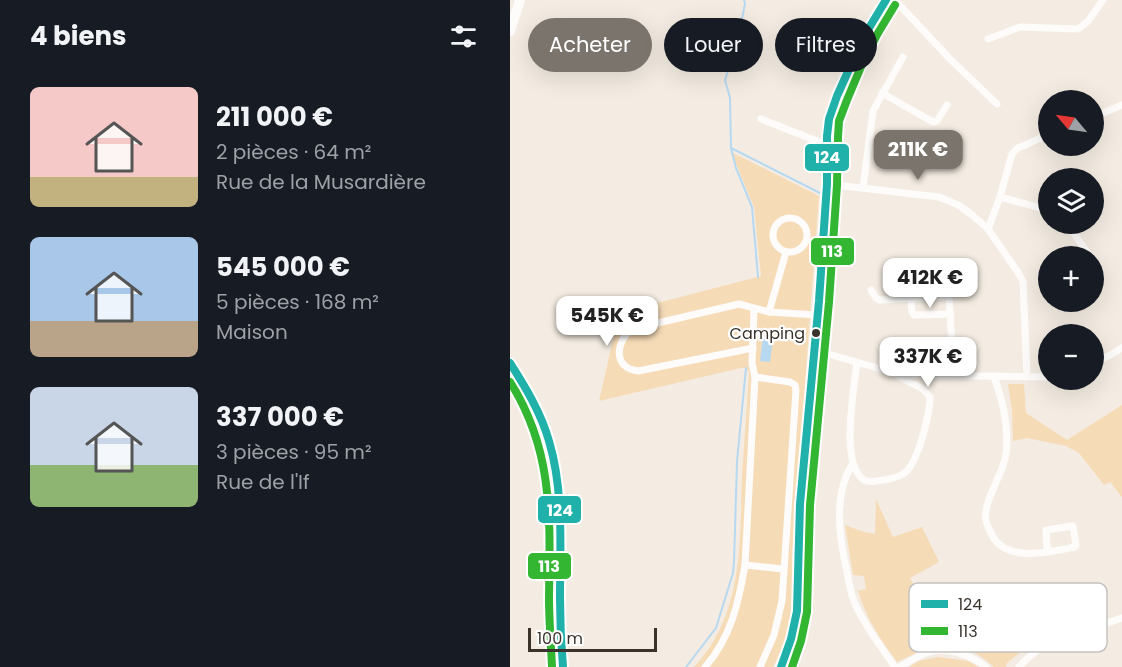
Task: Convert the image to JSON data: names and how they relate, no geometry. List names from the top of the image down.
{
  "places": ["Camping"],
  "lines": ["transit line 124", "transit line 113"],
  "legend": ["124", "113"],
  "scale_bar": "100 m",
  "north": "top left",
  "page": {
    "heading": "4 biens",
    "chip": ["Acheter", "Louer", "Filtres"],
    "list": [
      {
        "name": "211 000 €",
        "note": "2 pièces · 64 m² · Rue de la Musardière"
      },
      {
        "name": "545 000 €",
        "note": "5 pièces · 168 m² · Maison"
      },
      {
        "name": "337 000 €",
        "note": "3 pièces · 95 m² · Rue de l'If"
      }
    ],
    "map_buttons": ["+", "−"],
    "price": [
      "211K €",
      "412K €",
      "545K €",
      "337K €"
    ],
    "scale": "100 m"
  }
}
